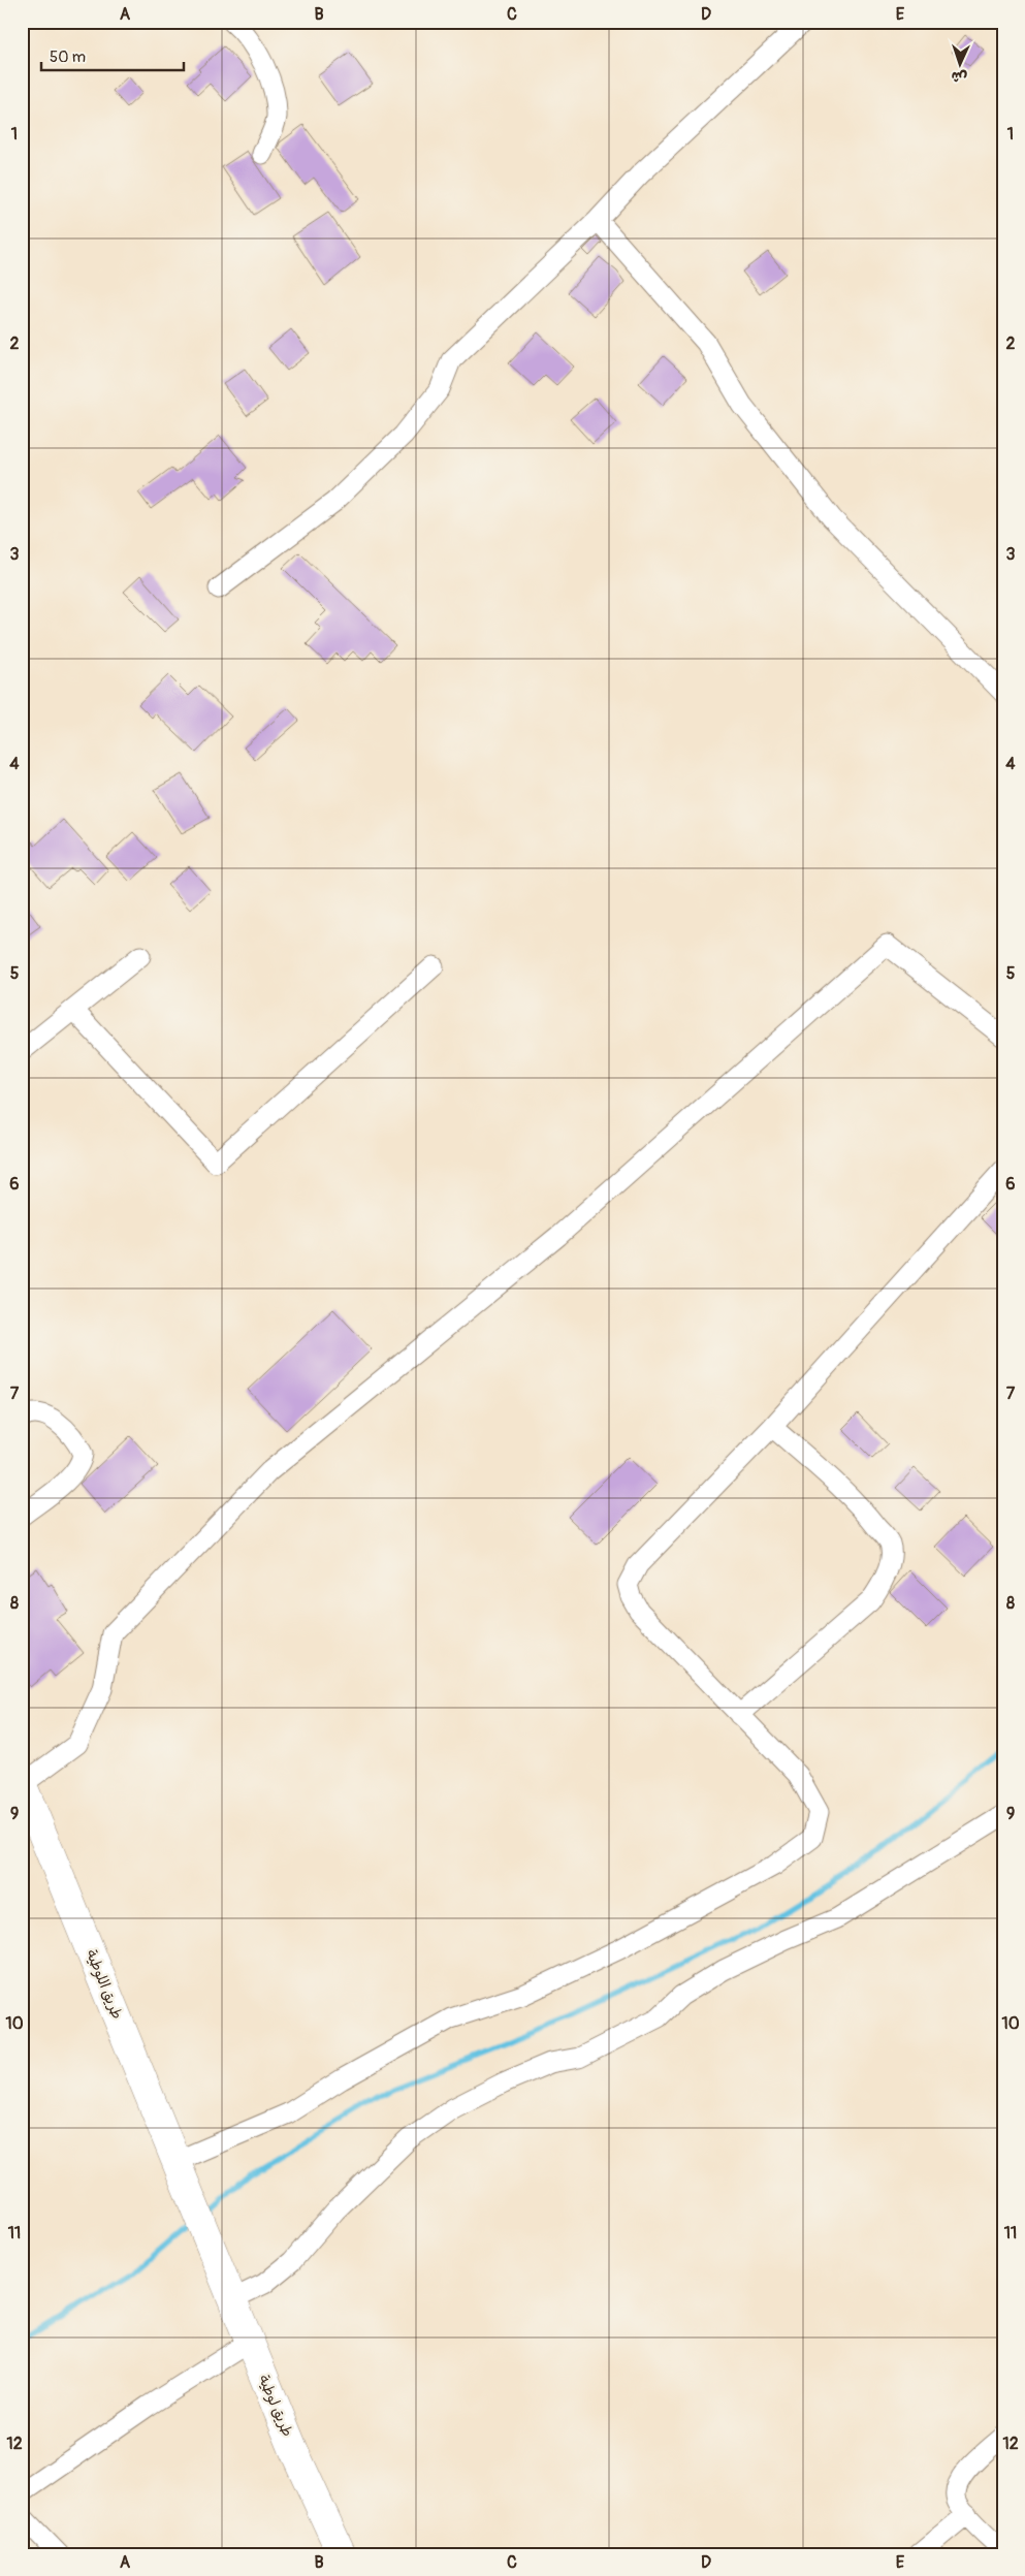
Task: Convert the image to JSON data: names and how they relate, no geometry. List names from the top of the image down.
{
  "streets": {
    "main road": ["طريق اللوطية", "طريق لوطية"]
  },
  "crossings": [
    ["طريق اللوطية", "طريق لوطية"]
  ],
  "scale_bar": "50 m",
  "north": "bottom",
  "grid": {
    "columns": [
      "A",
      "B",
      "C",
      "D",
      "E"
    ],
    "rows": [
      "1",
      "2",
      "3",
      "4",
      "5",
      "6",
      "7",
      "8",
      "9",
      "10",
      "11",
      "12"
    ]
  }
}
